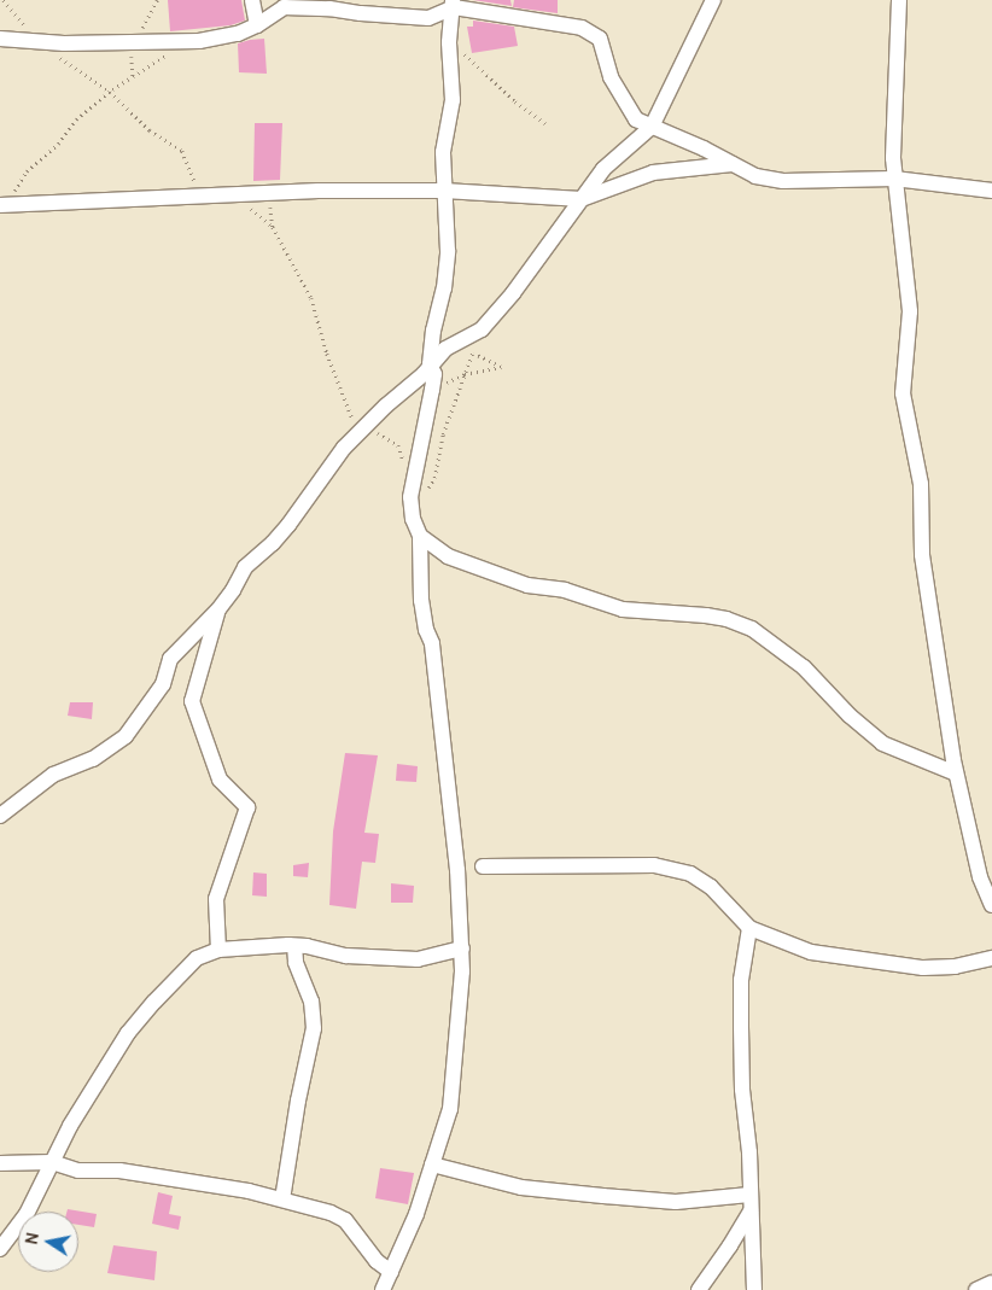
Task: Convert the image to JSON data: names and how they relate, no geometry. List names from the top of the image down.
{
  "north": "left"
}
